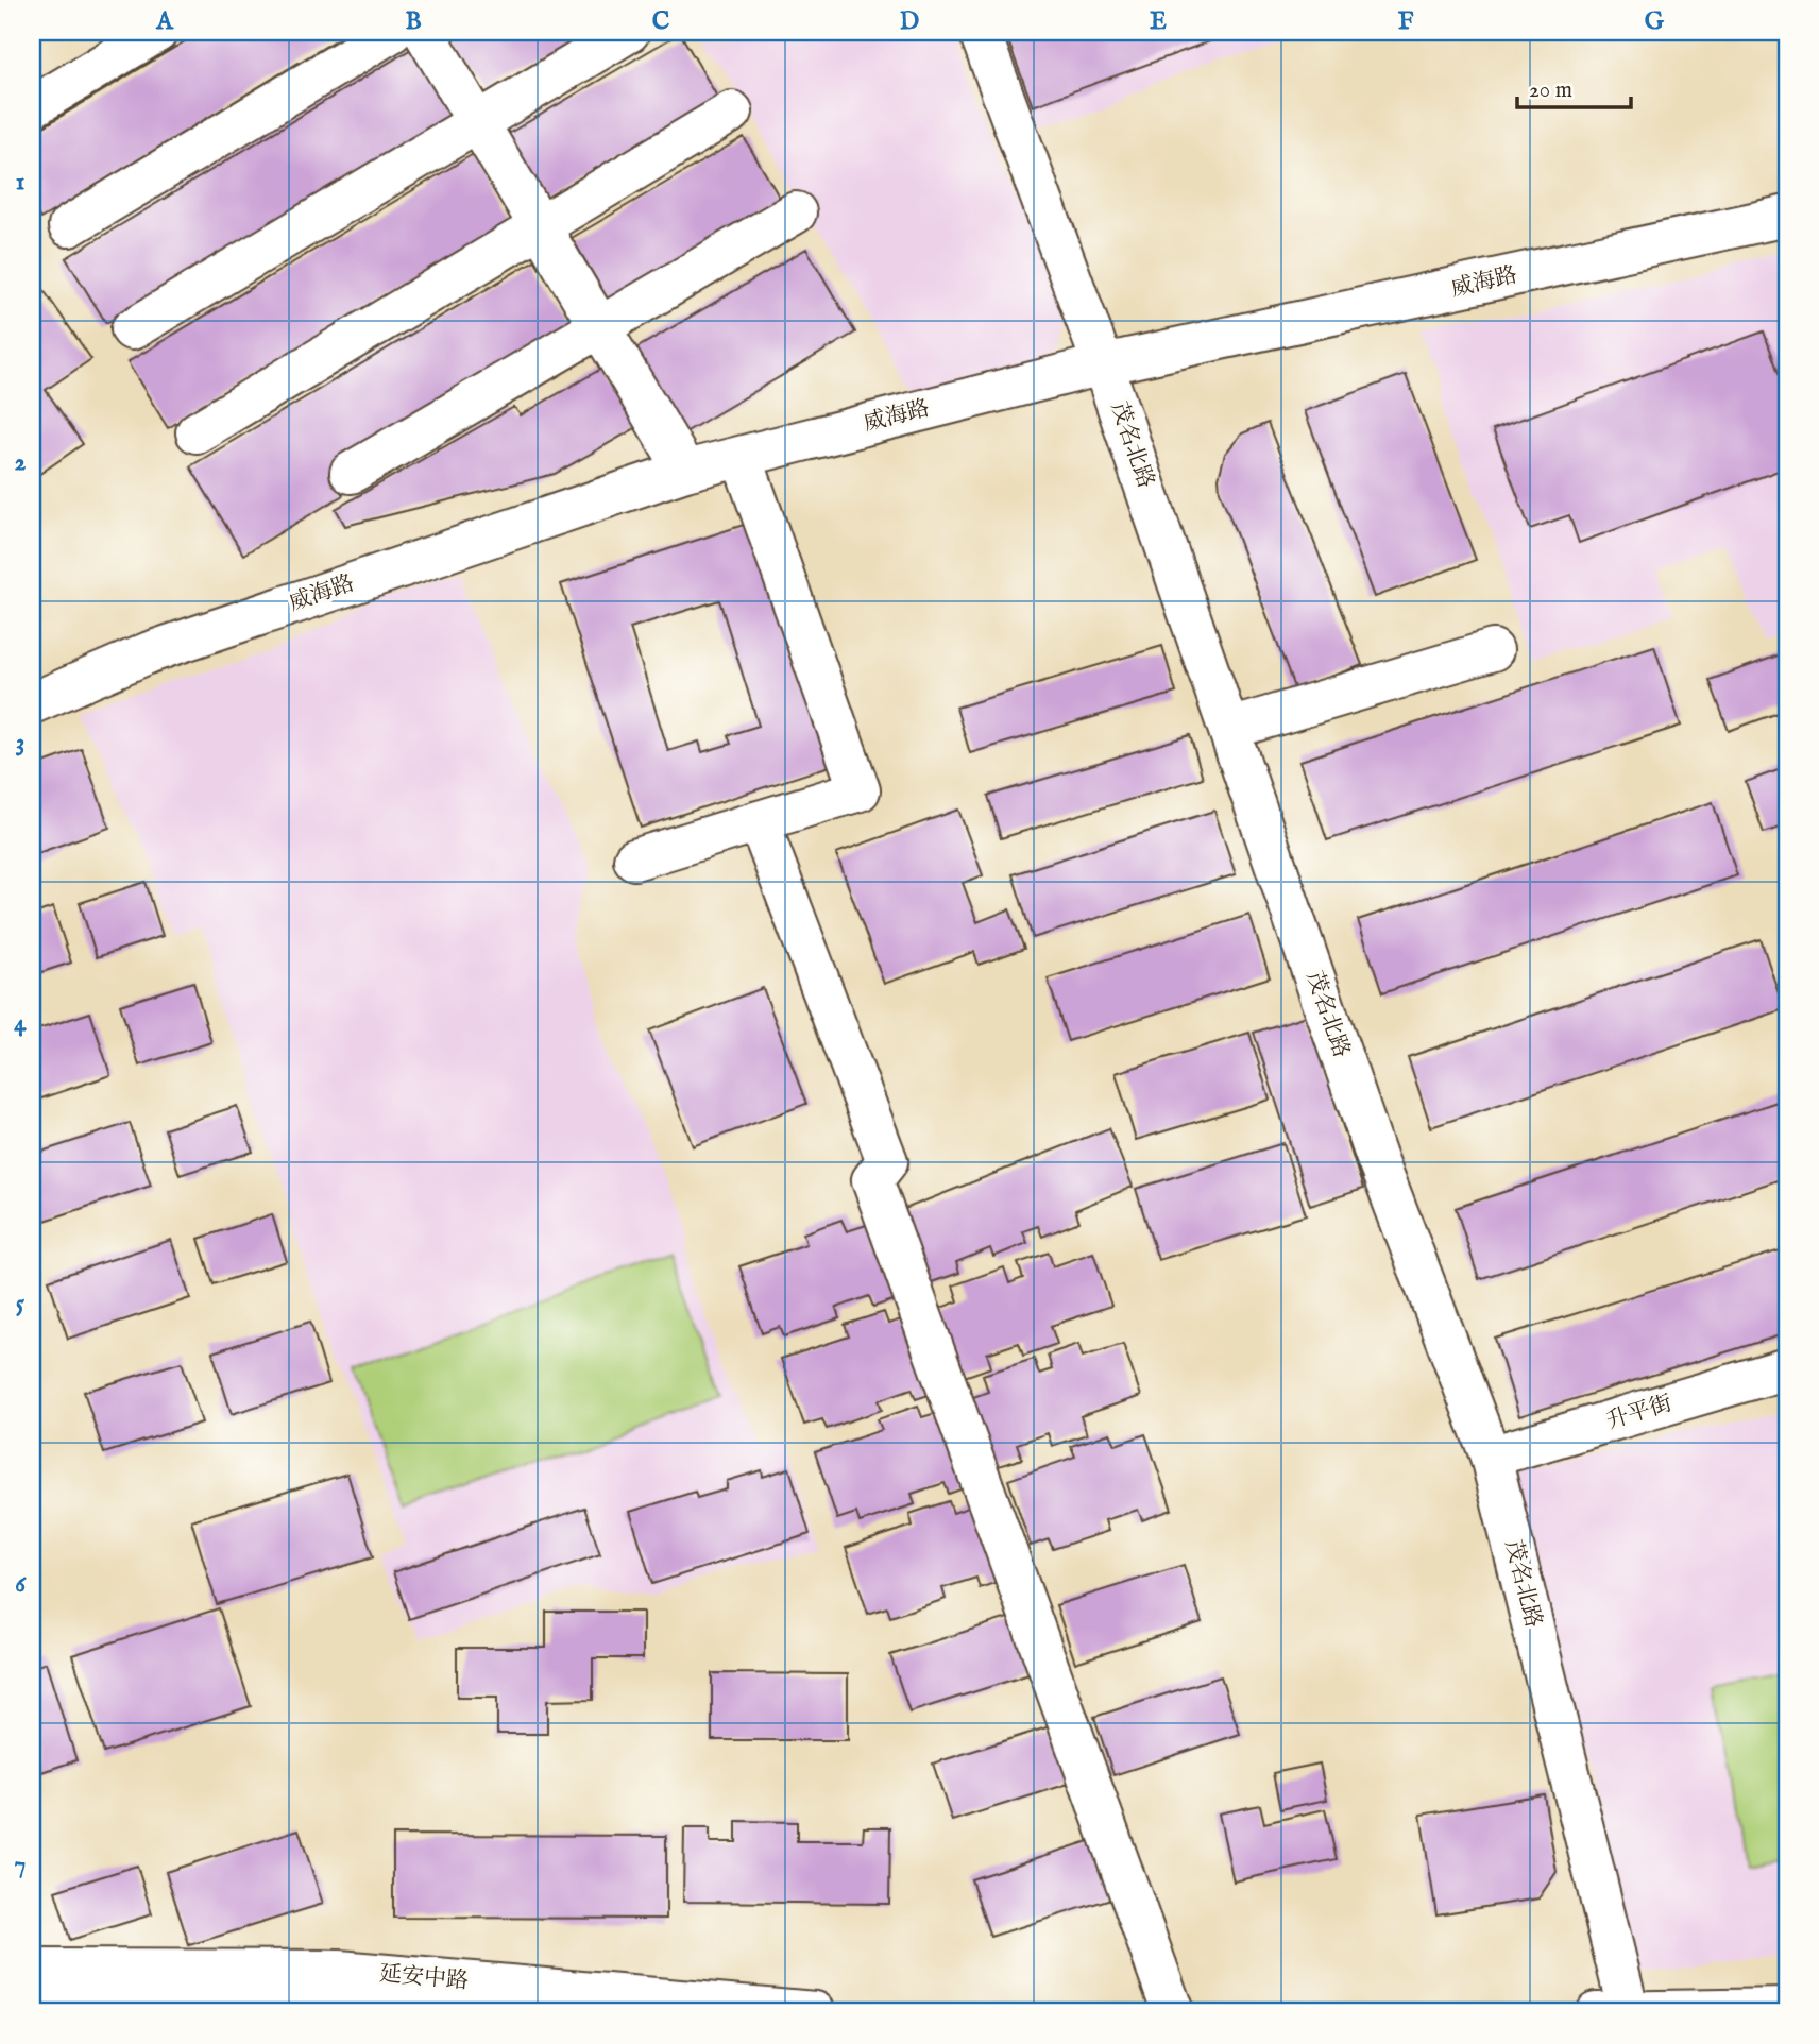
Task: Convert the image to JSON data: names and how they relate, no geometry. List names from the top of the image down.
{
  "streets": {
    "main road": [
      "威海路",
      "茂名北路",
      "升平街",
      "延安中路"
    ]
  },
  "crossings": [
    ["威海路", "茂名北路"],
    ["茂名北路", "升平街"]
  ],
  "scale_bar": "20 m",
  "grid": {
    "columns": [
      "A",
      "B",
      "C",
      "D",
      "E",
      "F",
      "G"
    ],
    "rows": [
      "1",
      "2",
      "3",
      "4",
      "5",
      "6",
      "7"
    ]
  }
}
